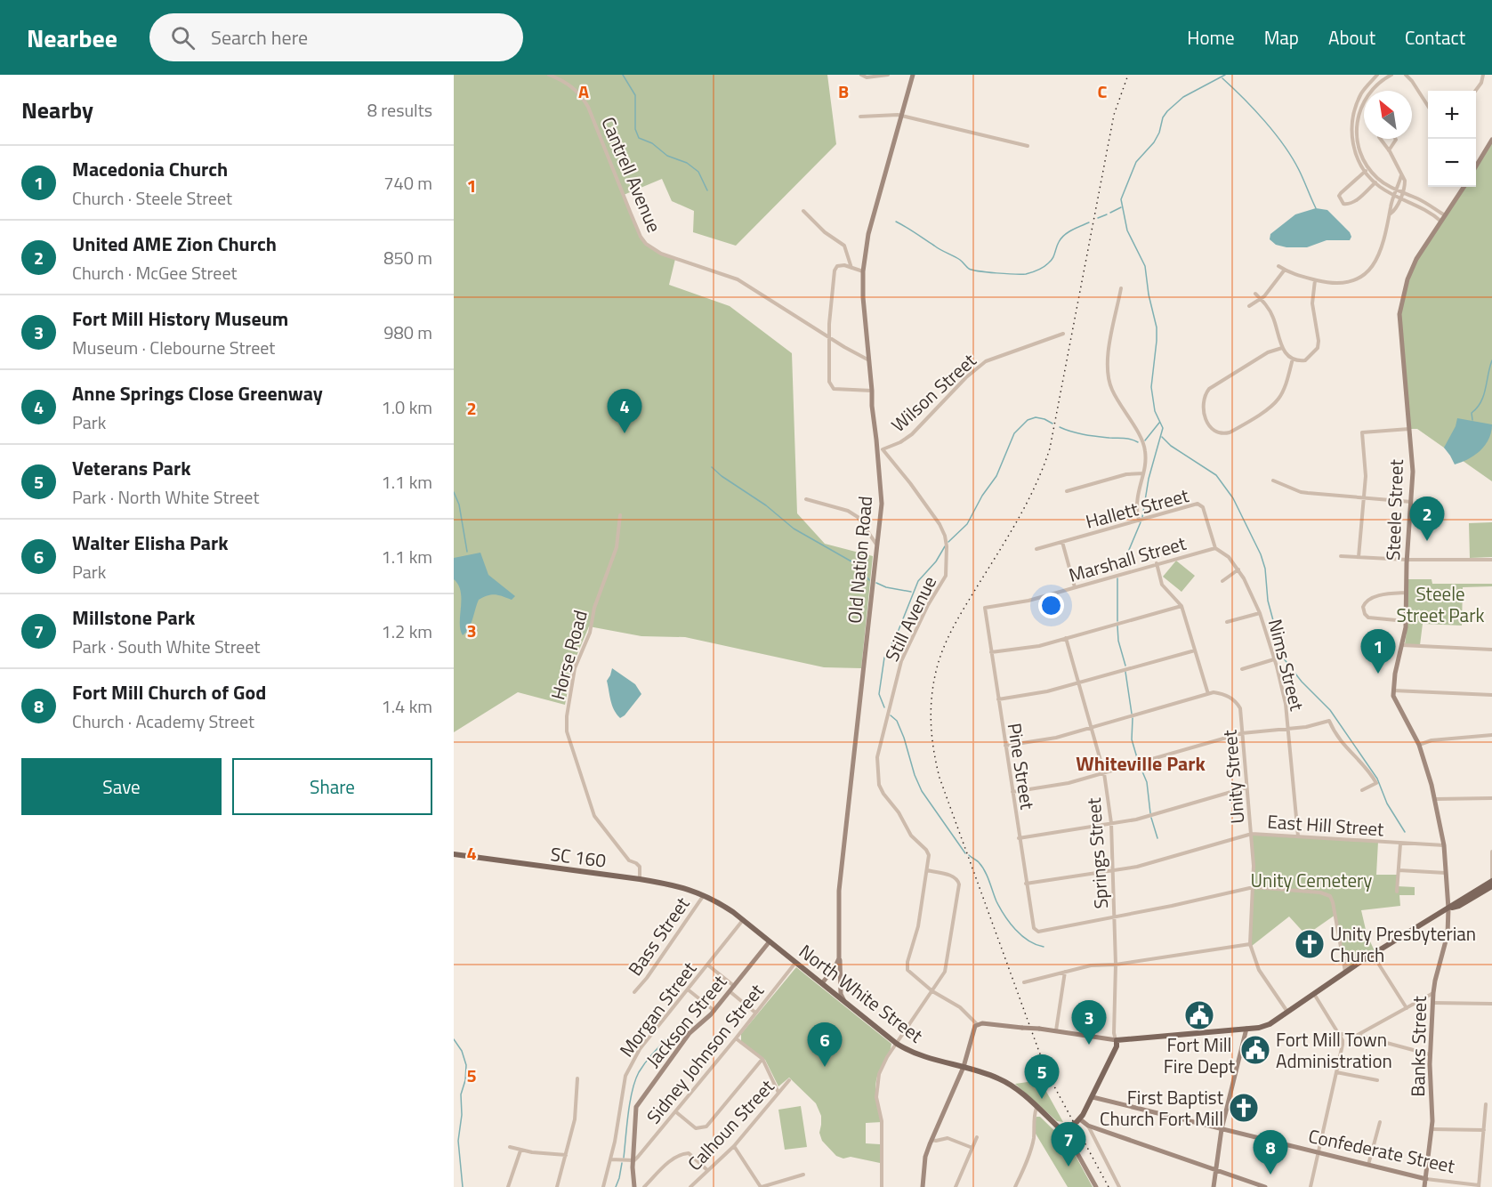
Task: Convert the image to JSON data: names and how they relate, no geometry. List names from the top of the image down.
{
  "streets": {
    "main road": ["SC 160", "North White Street"],
    "street": [
      "Cantrell Avenue",
      "Wilson Street",
      "Hallett Street",
      "Steele Street",
      "Marshall Street",
      "Old Nation Road",
      "Still Avenue",
      "Horse Road",
      "Nims Street",
      "Pine Street",
      "Unity Street",
      "East Hill Street",
      "Springs Street",
      "Bass Street",
      "Morgan Street",
      "Jackson Street",
      "Banks Street",
      "Sidney Johnson Street",
      "Calhoun Street",
      "Confederate Street"
    ]
  },
  "crossings": [
    ["Cantrell Avenue", "Old Nation Road"],
    ["Wilson Street", "Still Avenue"],
    ["Hallett Street", "Marshall Street"],
    ["Hallett Street", "Nims Street"],
    ["Steele Street", "East Hill Street"],
    ["Steele Street", "Banks Street"],
    ["Marshall Street", "Nims Street"],
    ["Marshall Street", "Pine Street"],
    ["Old Nation Road", "North White Street"],
    ["Horse Road", "SC 160"],
    ["Nims Street", "East Hill Street"],
    ["Pine Street", "East Hill Street"],
    ["Pine Street", "Springs Street"],
    ["Unity Street", "East Hill Street"],
    ["East Hill Street", "Springs Street"],
    ["SC 160", "Bass Street"],
    ["SC 160", "North White Street"],
    ["Bass Street", "North White Street"],
    ["North White Street", "Morgan Street"],
    ["North White Street", "Jackson Street"],
    ["North White Street", "Sidney Johnson Street"],
    ["Jackson Street", "Sidney Johnson Street"],
    ["Banks Street", "Confederate Street"]
  ],
  "districts": ["Whiteville Park"],
  "parks": ["Steele Street Park", "Unity Cemetery"],
  "places": {
    "church": ["Unity Presbyterian Church", "First Baptist Church Fort Mill"],
    "public building": ["Fort Mill Fire Dept", "Fort Mill Town Administration"]
  },
  "north": "top left",
  "page": {
    "header": "Nearbee",
    "search": "Search here",
    "nav": [
      "Home",
      "Map",
      "About",
      "Contact"
    ],
    "heading": ["Nearby", "8 results"],
    "map_buttons": ["+", "−"],
    "list": [
      {
        "mark": "1",
        "name": "Macedonia Church",
        "note": "Church · Steele Street",
        "value": "740 m"
      },
      {
        "mark": "2",
        "name": "United AME Zion Church",
        "note": "Church · McGee Street",
        "value": "850 m"
      },
      {
        "mark": "3",
        "name": "Fort Mill History Museum",
        "note": "Museum · Clebourne Street",
        "value": "980 m"
      },
      {
        "mark": "4",
        "name": "Anne Springs Close Greenway",
        "note": "Park",
        "value": "1.0 km"
      },
      {
        "mark": "5",
        "name": "Veterans Park",
        "note": "Park · North White Street",
        "value": "1.1 km"
      },
      {
        "mark": "6",
        "name": "Walter Elisha Park",
        "note": "Park",
        "value": "1.1 km"
      },
      {
        "mark": "7",
        "name": "Millstone Park",
        "note": "Park · South White Street",
        "value": "1.2 km"
      },
      {
        "mark": "8",
        "name": "Fort Mill Church of God",
        "note": "Church · Academy Street",
        "value": "1.4 km"
      }
    ],
    "pins": [
      "4",
      "2",
      "1",
      "3",
      "6",
      "5",
      "7",
      "8"
    ],
    "buttons": ["Save", "Share"]
  },
  "grid": {
    "columns": ["A", "B", "C"],
    "rows": [
      "1",
      "2",
      "3",
      "4",
      "5"
    ]
  }
}
